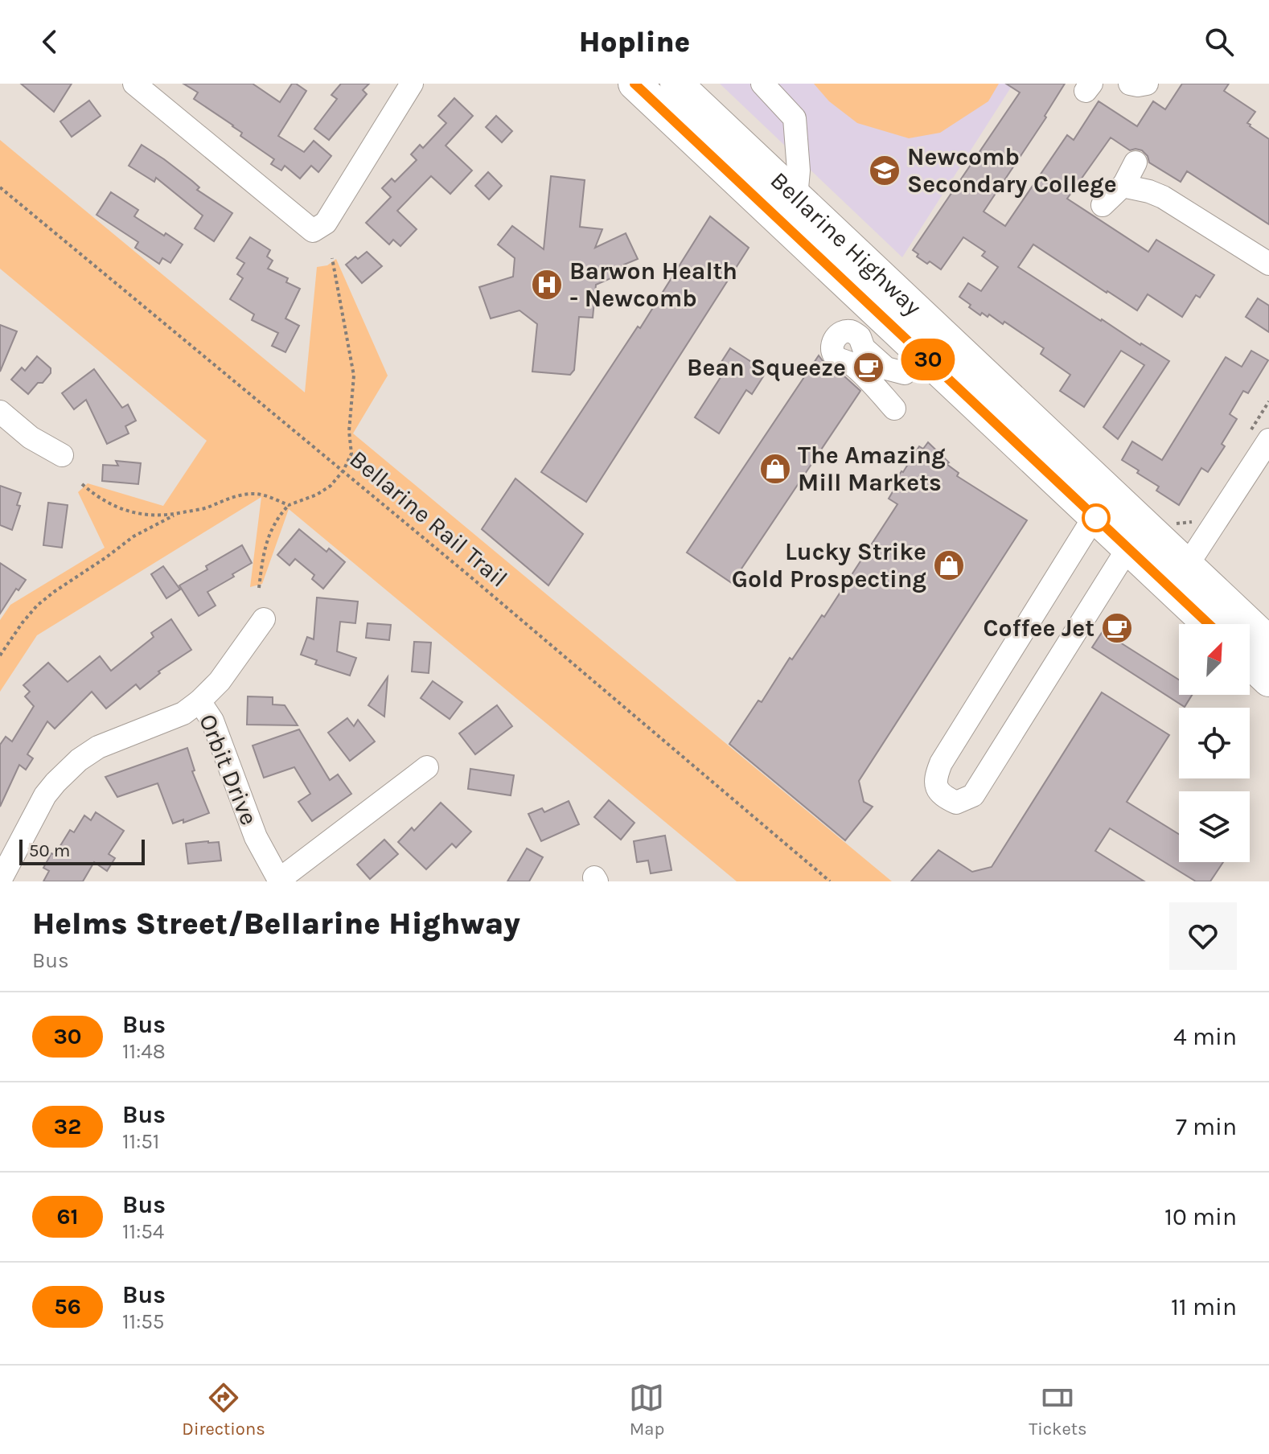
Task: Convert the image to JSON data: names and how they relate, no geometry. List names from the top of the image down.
{
  "streets": {
    "highway": ["Bellarine Highway"],
    "street": ["Orbit Drive"],
    "path": ["Bellarine Rail Trail"]
  },
  "places": {
    "school or university": ["Newcomb Secondary College"],
    "hospital": ["Barwon Health - Newcomb"],
    "cafe": ["Bean Squeeze", "Coffee Jet"],
    "shop": ["The Amazing Mill Markets", "Lucky Strike Gold Prospecting"]
  },
  "lines": ["bus line 30"],
  "scale_bar": "50 m",
  "north": "top right",
  "page": {
    "header": "Hopline",
    "on_map": "30",
    "scale": "50 m",
    "heading": ["Helms Street/Bellarine Highway", "Bus"],
    "list": [
      {
        "mark": "30",
        "name": "Bus",
        "note": "11:48",
        "value": "4 min"
      },
      {
        "mark": "32",
        "name": "Bus",
        "note": "11:51",
        "value": "7 min"
      },
      {
        "mark": "61",
        "name": "Bus",
        "note": "11:54",
        "value": "10 min"
      },
      {
        "mark": "56",
        "name": "Bus",
        "note": "11:55",
        "value": "11 min"
      }
    ],
    "tabs": ["Directions", "Map", "Tickets"]
  }
}
